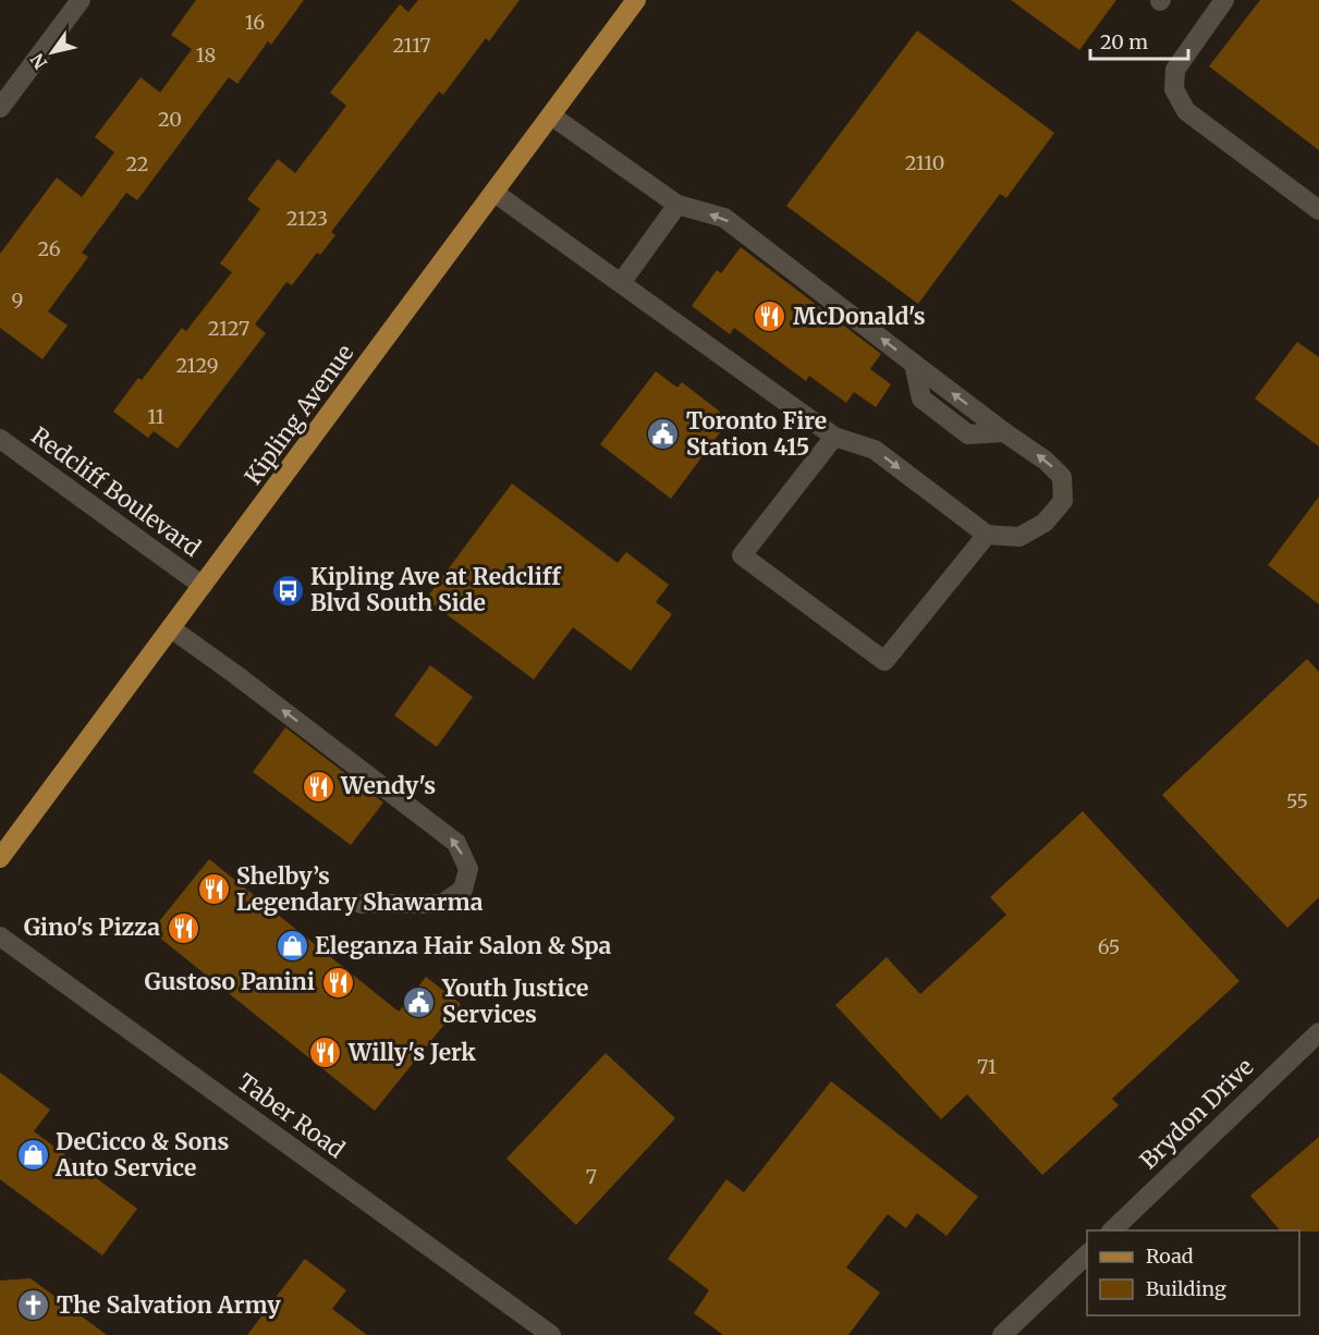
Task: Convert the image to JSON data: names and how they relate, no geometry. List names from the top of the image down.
{
  "streets": {
    "main road": ["Kipling Avenue"],
    "street": ["Redcliff Boulevard", "Brydon Drive", "Taber Road"]
  },
  "crossings": [
    ["Kipling Avenue", "Redcliff Boulevard"]
  ],
  "places": {
    "restaurant": [
      "McDonald's",
      "Wendy's",
      "Shelby’s Legendary Shawarma",
      "Gino's Pizza",
      "Gustoso Panini",
      "Willy's Jerk"
    ],
    "public building": ["Toronto Fire Station 415", "Youth Justice Services"],
    "bus stop": ["Kipling Ave at Redcliff Blvd South Side"],
    "shop": ["Eleganza Hair Salon & Spa", "DeCicco & Sons Auto Service"],
    "church": ["The Salvation Army"]
  },
  "house_numbers": [
    "16",
    "2117",
    "18",
    "20",
    "2110",
    "22",
    "2123",
    "26",
    "9",
    "2127",
    "2129",
    "11",
    "55",
    "65",
    "71",
    "7"
  ],
  "legend": ["Road", "Building"],
  "scale_bar": "20 m",
  "north": "bottom left"
}
